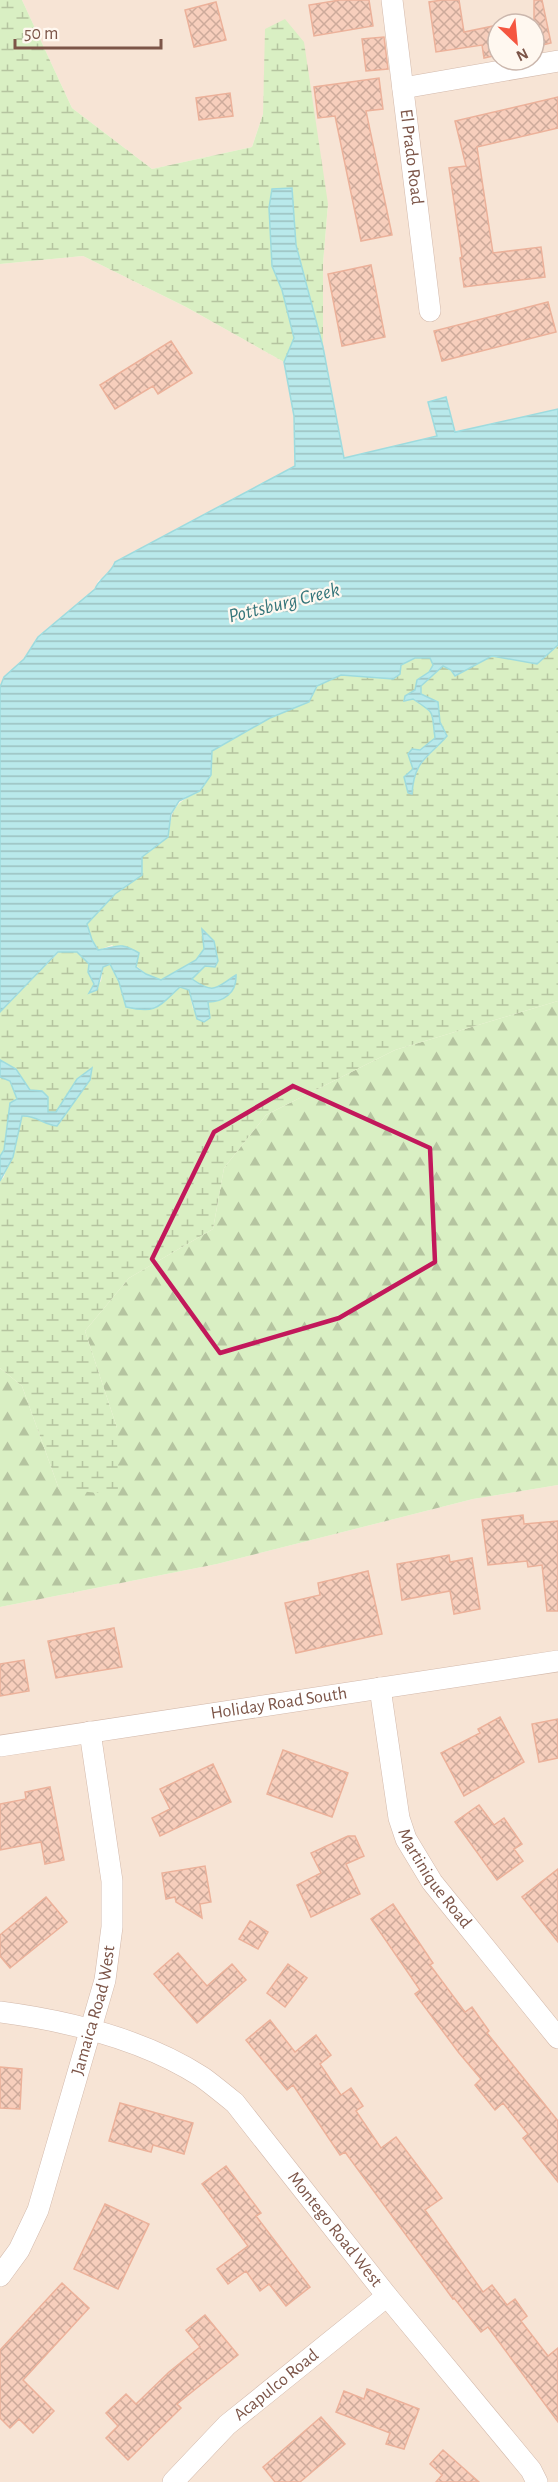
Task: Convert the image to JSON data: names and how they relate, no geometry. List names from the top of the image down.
{
  "streets": {
    "street": [
      "El Prado Road",
      "Holiday Road South",
      "Martinique Road",
      "Jamaica Road West",
      "Montego Road West",
      "Acapulco Road"
    ]
  },
  "crossings": [
    ["Holiday Road South", "Martinique Road"],
    ["Holiday Road South", "Jamaica Road West"],
    ["Jamaica Road West", "Montego Road West"],
    ["Montego Road West", "Acapulco Road"]
  ],
  "water": ["Pottsburg Creek"],
  "scale_bar": "50 m",
  "north": "bottom right"
}
